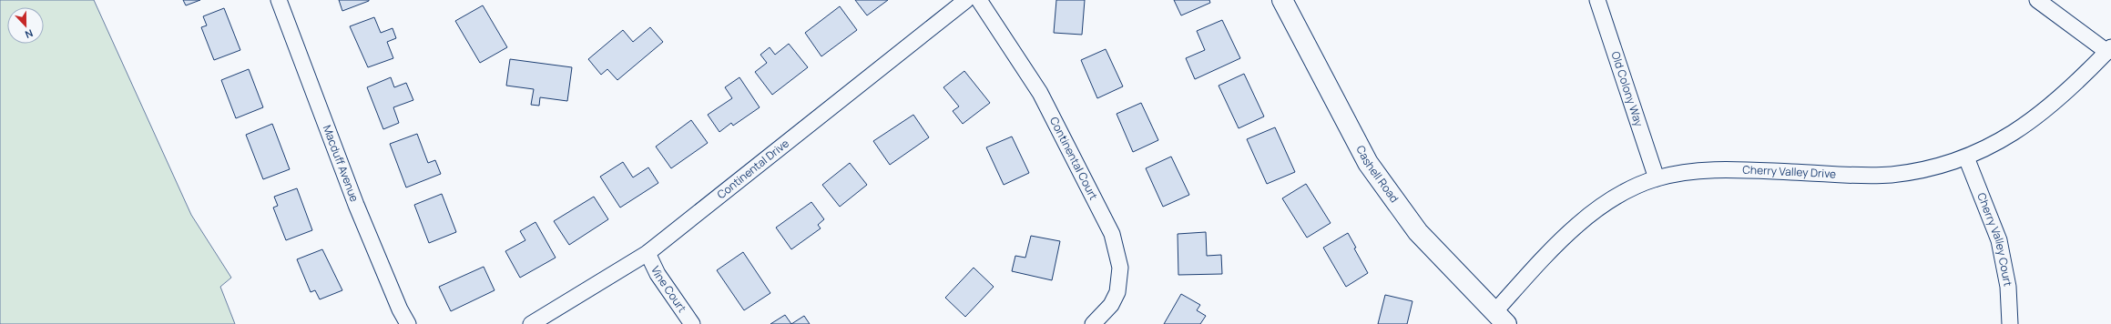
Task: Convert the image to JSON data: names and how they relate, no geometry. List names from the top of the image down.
{
  "streets": {
    "street": [
      "Old Colony Way",
      "Continental Court",
      "Macduff Avenue",
      "Continental Drive",
      "Cherry Valley Drive",
      "Cashell Road",
      "Cherry Valley Court",
      "Vine Court"
    ]
  },
  "crossings": [
    ["Old Colony Way", "Cherry Valley Drive"],
    ["Continental Drive", "Vine Court"],
    ["Cherry Valley Drive", "Cashell Road"],
    ["Cherry Valley Drive", "Cherry Valley Court"]
  ],
  "north": "bottom"
}
